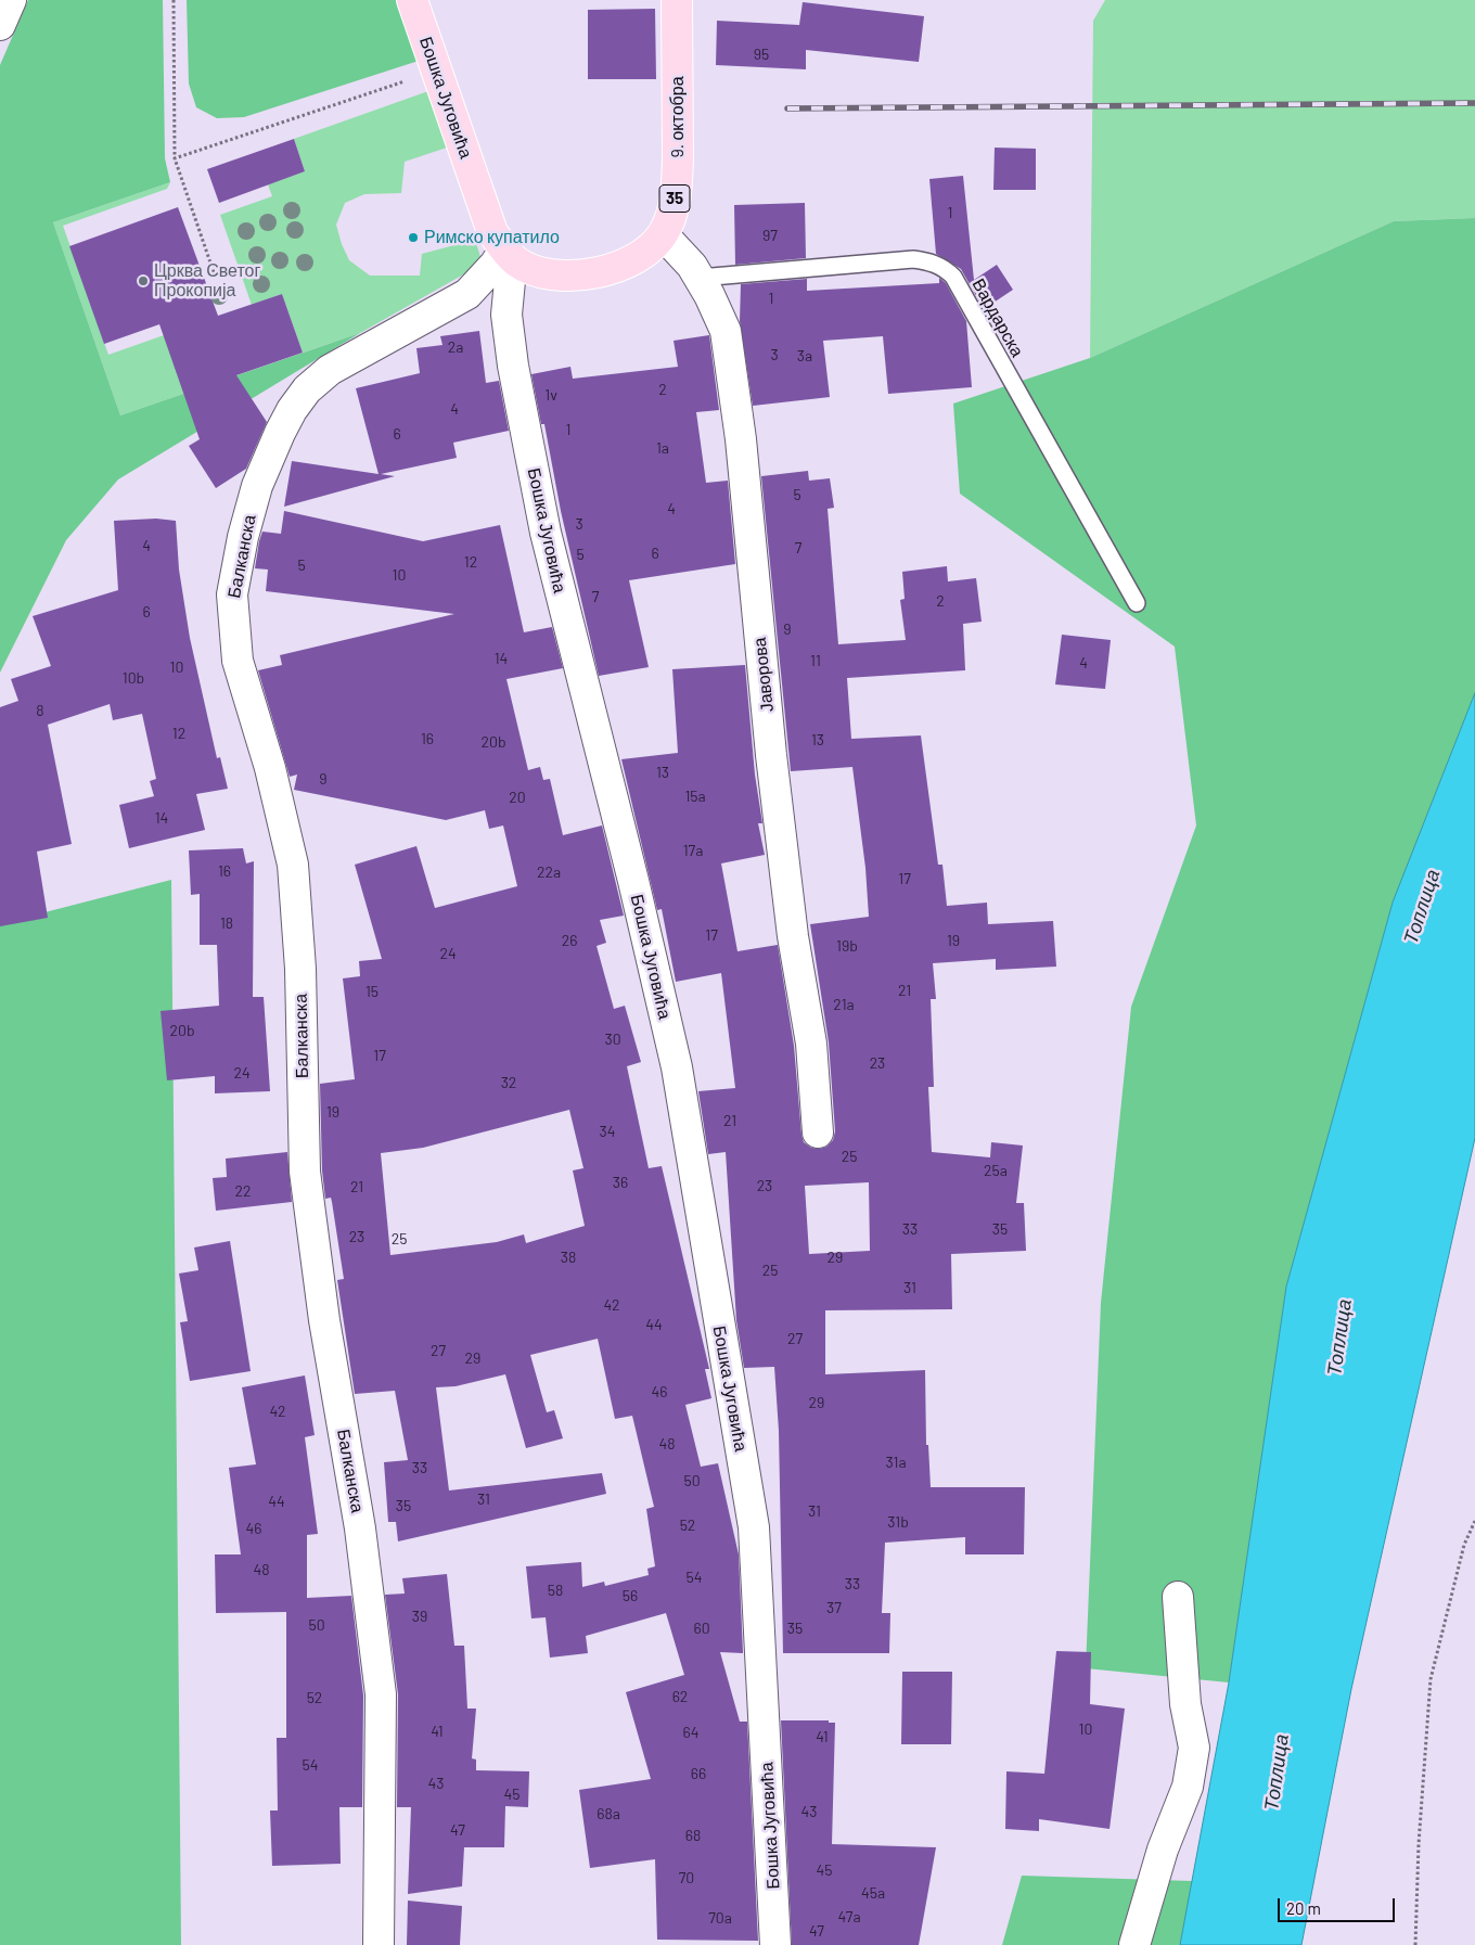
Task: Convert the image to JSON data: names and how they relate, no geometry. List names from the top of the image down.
{
  "streets": {
    "main road": ["Бошка Југовића", "9. октобра", "35"],
    "street": ["Балканска", "Јаворова"],
    "lane": ["Вардарска"]
  },
  "crossings": [
    ["Бошка Југовића", "35"],
    ["Бошка Југовића", "Балканска"],
    ["9. октобра", "35"],
    ["9. октобра", "Јаворова"],
    ["35", "Балканска"],
    ["35", "Јаворова"],
    ["Вардарска", "Јаворова"]
  ],
  "water": ["Топлица"],
  "places": ["Римско купатило", "Црква Светог Прокопија"],
  "house_numbers": [
    "95",
    "1",
    "97",
    "1",
    "2a",
    "3",
    "3a",
    "2",
    "1v",
    "4",
    "1",
    "6",
    "1a",
    "5",
    "4",
    "3",
    "4",
    "7",
    "6",
    "5",
    "12",
    "5",
    "10",
    "7",
    "2",
    "6",
    "9",
    "14",
    "11",
    "4",
    "10",
    "10b",
    "8",
    "12",
    "16",
    "13",
    "20b",
    "13",
    "9",
    "15a",
    "20",
    "14",
    "17a",
    "16",
    "22a",
    "17",
    "18",
    "17",
    "26",
    "19",
    "19b",
    "24",
    "21",
    "15",
    "21a",
    "20b",
    "30",
    "17",
    "23",
    "24",
    "32",
    "19",
    "21",
    "34",
    "25",
    "25a",
    "36",
    "23",
    "21",
    "22",
    "33",
    "35",
    "23",
    "25",
    "38",
    "29",
    "25",
    "31",
    "42",
    "44",
    "27",
    "27",
    "29",
    "46",
    "29",
    "42",
    "48",
    "31a",
    "33",
    "50",
    "31",
    "44",
    "35",
    "31",
    "31b",
    "52",
    "46",
    "48",
    "54",
    "33",
    "58",
    "56",
    "37",
    "39",
    "50",
    "60",
    "35",
    "62",
    "52",
    "10",
    "41",
    "64",
    "41",
    "54",
    "66",
    "43",
    "45",
    "43",
    "68a",
    "47",
    "68",
    "45",
    "70",
    "45a",
    "47a",
    "70a",
    "47"
  ],
  "scale_bar": "20 m"
}
